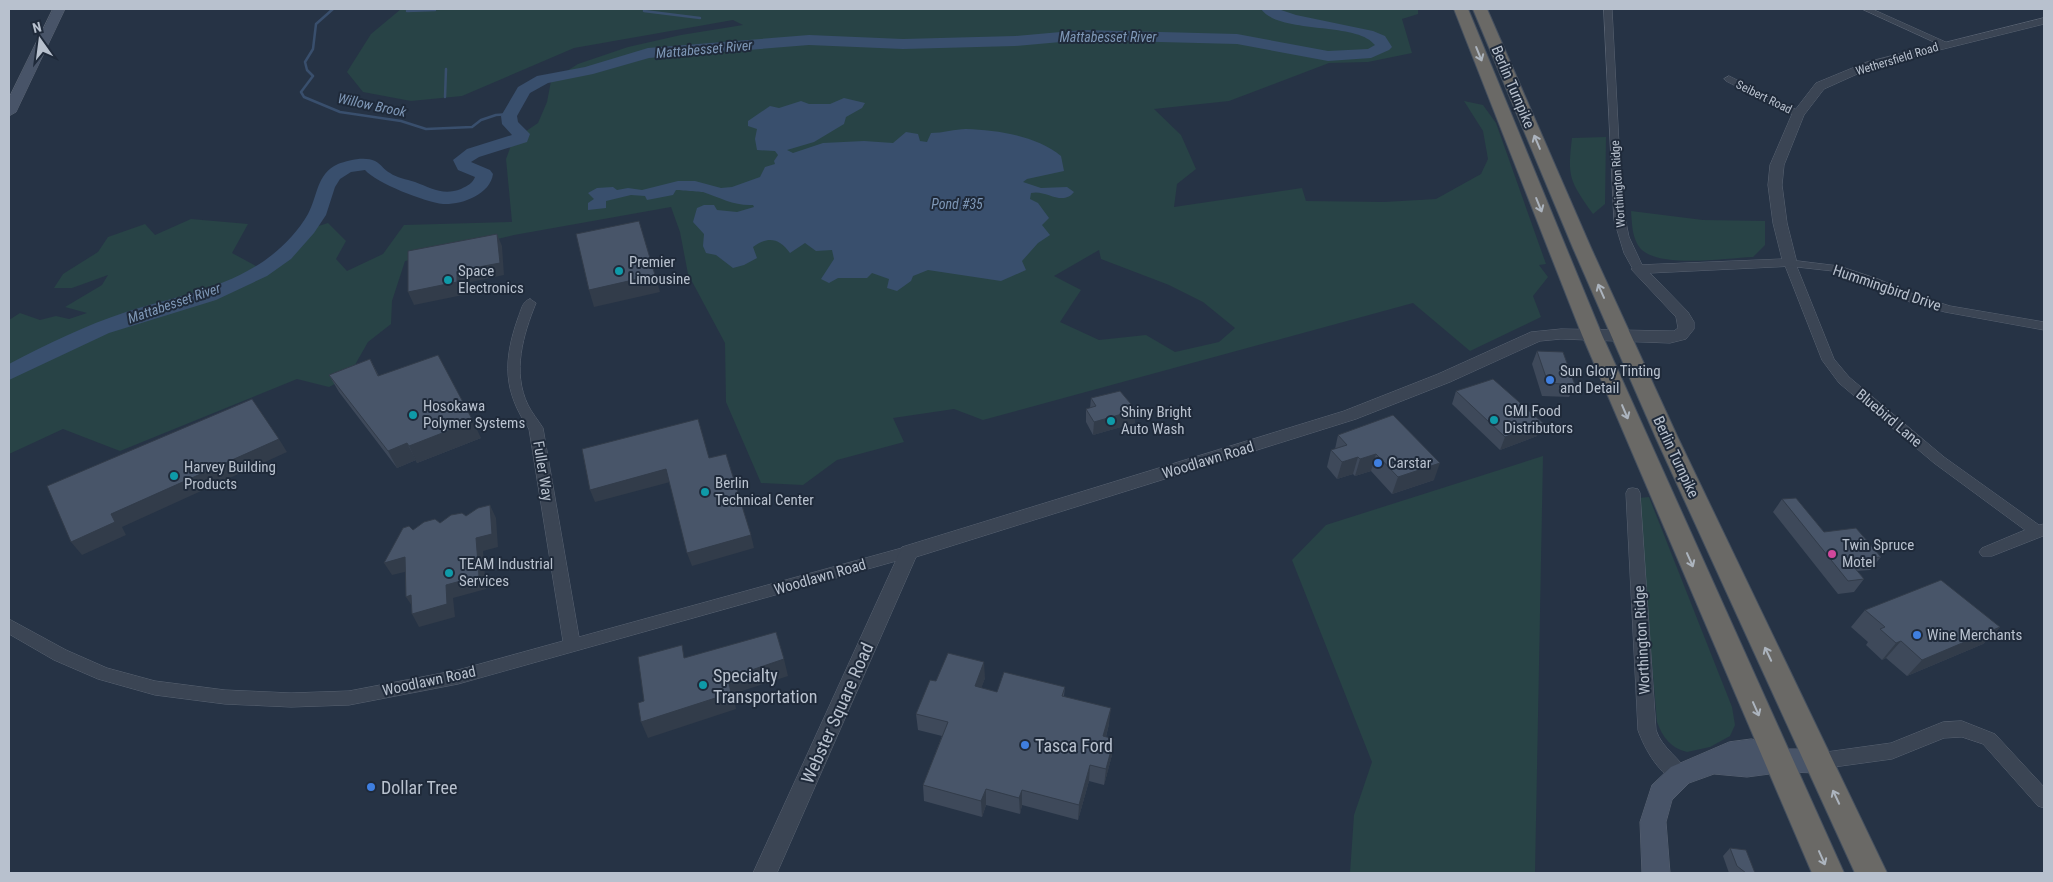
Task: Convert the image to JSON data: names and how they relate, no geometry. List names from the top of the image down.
{
  "streets": {
    "highway": ["Berlin Turnpike"],
    "street": [
      "Wethersfield Road",
      "Seibert Road",
      "Worthington Ridge",
      "Hummingbird Drive",
      "Bluebird Lane",
      "Woodlawn Road",
      "Fuller Way",
      "Webster Square Road"
    ]
  },
  "crossings": [
    ["Wethersfield Road", "Seibert Road"],
    ["Wethersfield Road", "Hummingbird Drive"],
    ["Wethersfield Road", "Bluebird Lane"],
    ["Berlin Turnpike", "Worthington Ridge"],
    ["Berlin Turnpike", "Woodlawn Road"],
    ["Worthington Ridge", "Hummingbird Drive"],
    ["Worthington Ridge", "Woodlawn Road"],
    ["Hummingbird Drive", "Bluebird Lane"],
    ["Woodlawn Road", "Fuller Way"],
    ["Woodlawn Road", "Webster Square Road"]
  ],
  "water": ["Mattabesset River", "Willow Brook", "Pond #35"],
  "places": [
    "Premier Limousine",
    "Space Electronics",
    "Sun Glory Tinting and Detail",
    "Hosokawa Polymer Systems",
    "GMI Food Distributors",
    "Shiny Bright Auto Wash",
    "Carstar",
    "Harvey Building Products",
    "Berlin Technical Center",
    "Twin Spruce Motel",
    "TEAM Industrial Services",
    "Wine Merchants",
    "Specialty Transportation",
    "Tasca Ford",
    "Dollar Tree"
  ],
  "north": "top"
}
